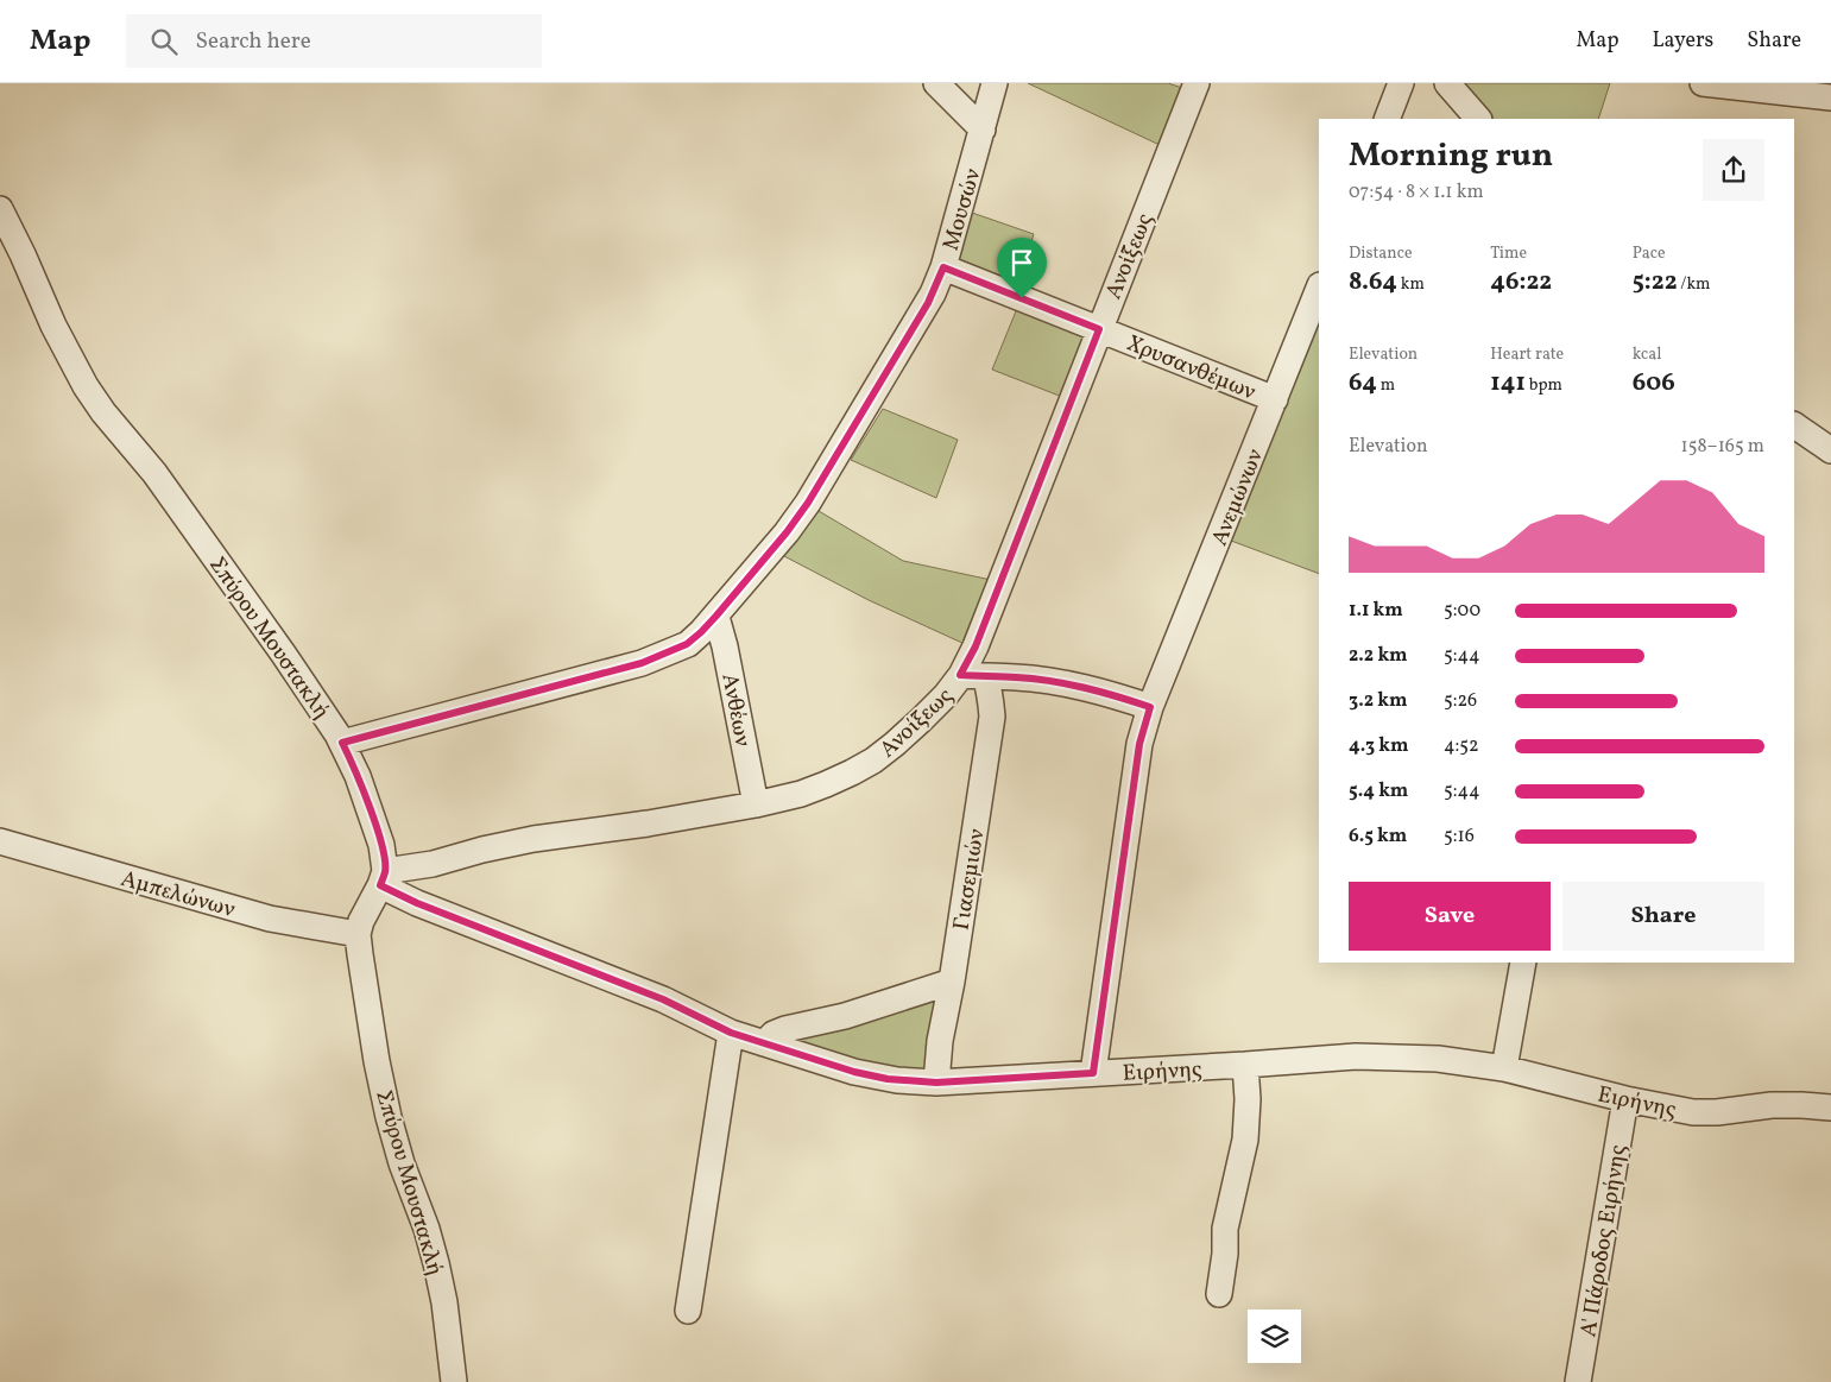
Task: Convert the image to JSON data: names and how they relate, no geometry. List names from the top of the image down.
{
  "streets": {
    "street": [
      "Μουσών",
      "Ανοίξεως",
      "Χρυσανθέμων",
      "Ανεμώνων",
      "Σπύρου Μουστακλή",
      "Ανθέων",
      "Γιασεμιών",
      "Αμπελώνων",
      "Ειρήνης",
      "A' Πάροδος Ειρήνης"
    ]
  },
  "crossings": [
    ["Μουσών", "Χρυσανθέμων"],
    ["Μουσών", "Σπύρου Μουστακλή"],
    ["Μουσών", "Ανθέων"],
    ["Ανοίξεως", "Χρυσανθέμων"],
    ["Ανοίξεως", "Σπύρου Μουστακλή"],
    ["Ανοίξεως", "Ανθέων"],
    ["Ανοίξεως", "Γιασεμιών"],
    ["Ανοίξεως", "Ειρήνης"],
    ["Χρυσανθέμων", "Ανεμώνων"],
    ["Ανεμώνων", "Ειρήνης"],
    ["Σπύρου Μουστακλή", "Αμπελώνων"],
    ["Σπύρου Μουστακλή", "Ειρήνης"],
    ["Γιασεμιών", "Ειρήνης"],
    ["Ειρήνης", "A' Πάροδος Ειρήνης"]
  ],
  "page": {
    "header": "Map",
    "search": "Search here",
    "nav": ["Map", "Layers", "Share"],
    "heading": ["Morning run", "07:54 · 8 × 1.1 km"],
    "stats": [
      ["Distance", "8.64 km"],
      ["Time", "46:22"],
      ["Pace", "5:22 /km"],
      ["Elevation", "64 m"],
      ["Heart rate", "141 bpm"],
      ["kcal", "606"]
    ],
    "chart": ["Elevation", "158–165 m"],
    "list": [
      {
        "name": "1.1 km",
        "note": "5:00"
      },
      {
        "name": "2.2 km",
        "note": "5:44"
      },
      {
        "name": "3.2 km",
        "note": "5:26"
      },
      {
        "name": "4.3 km",
        "note": "4:52"
      },
      {
        "name": "5.4 km",
        "note": "5:44"
      },
      {
        "name": "6.5 km",
        "note": "5:16"
      }
    ],
    "buttons": ["Save", "Share"]
  }
}
